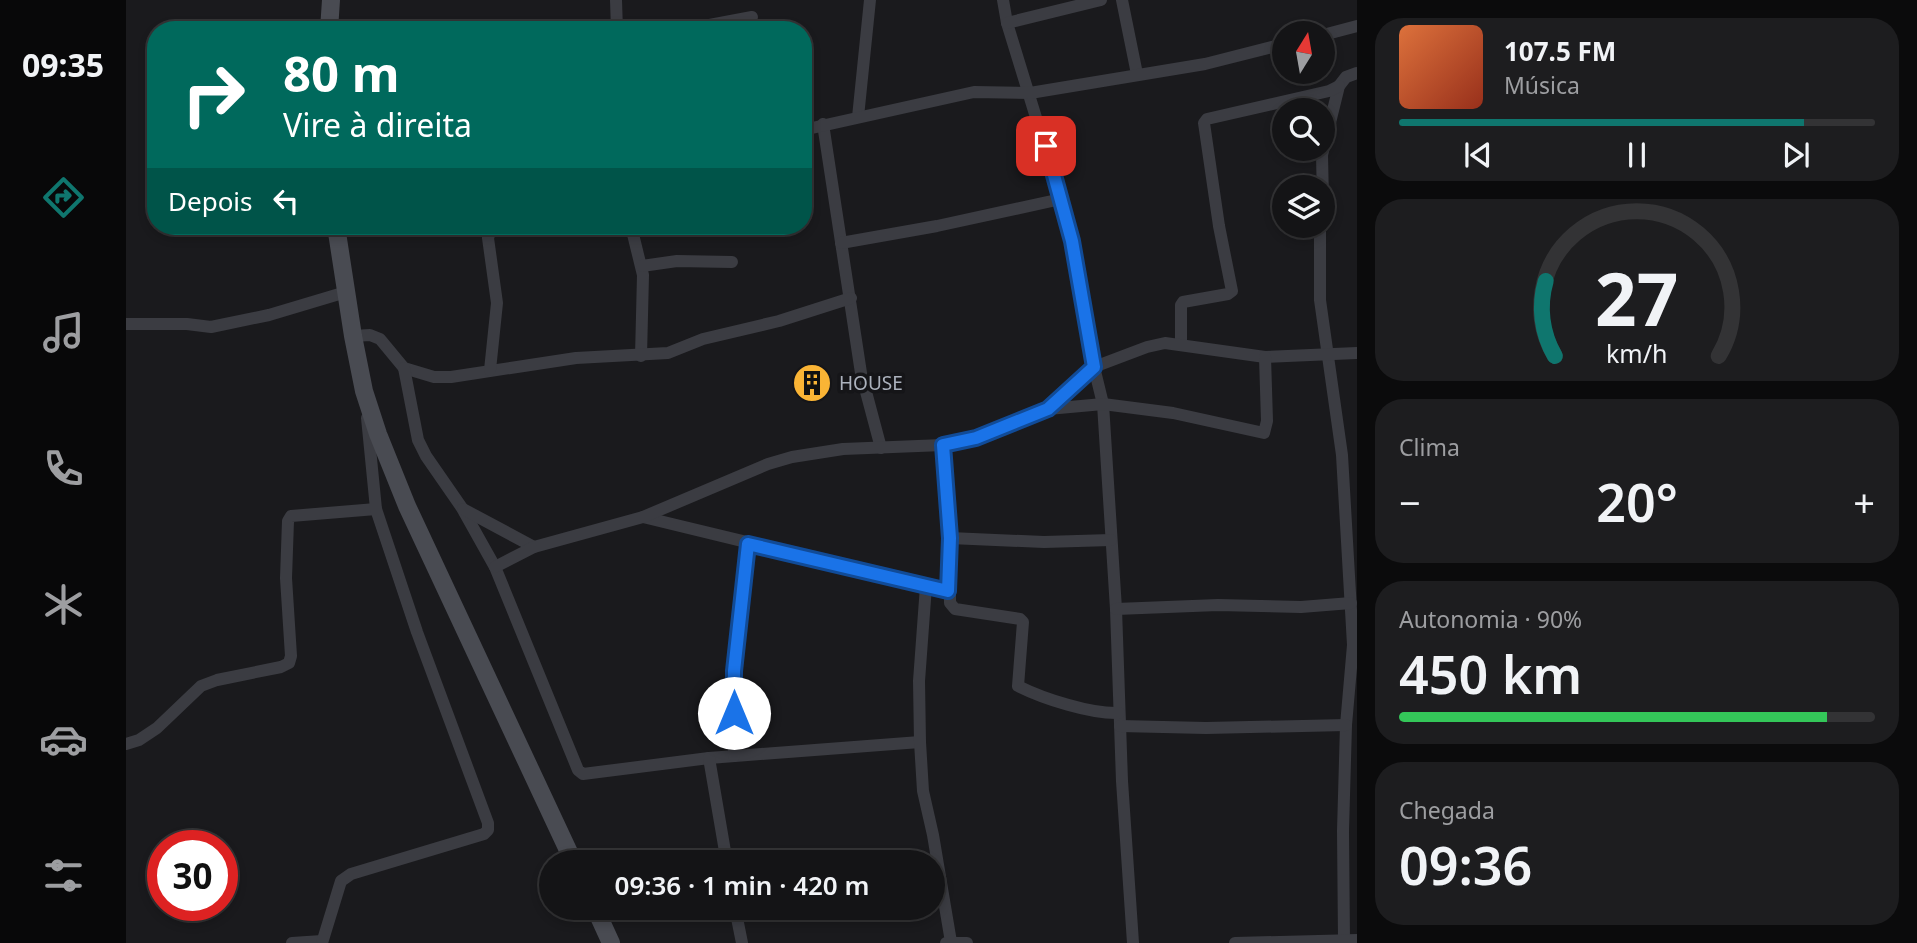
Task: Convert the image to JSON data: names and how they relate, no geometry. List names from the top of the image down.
{
  "places": {
    "building": ["HOUSE"]
  },
  "north": "top",
  "page": {
    "tabs": "09:35",
    "turn": ["80 m", "Vire à direita"],
    "song": ["107.5 FM", "Música"],
    "then": "Depois",
    "tile": [
      "Clima",
      ["Autonomia · 90%", "450 km"],
      ["Chegada", "09:36"]
    ],
    "heat": ["−", "20°", "+"],
    "limit": "30",
    "trip": "09:36 · 1 min · 420 m",
    "gauge": ["27", "km/h"]
  }
}
